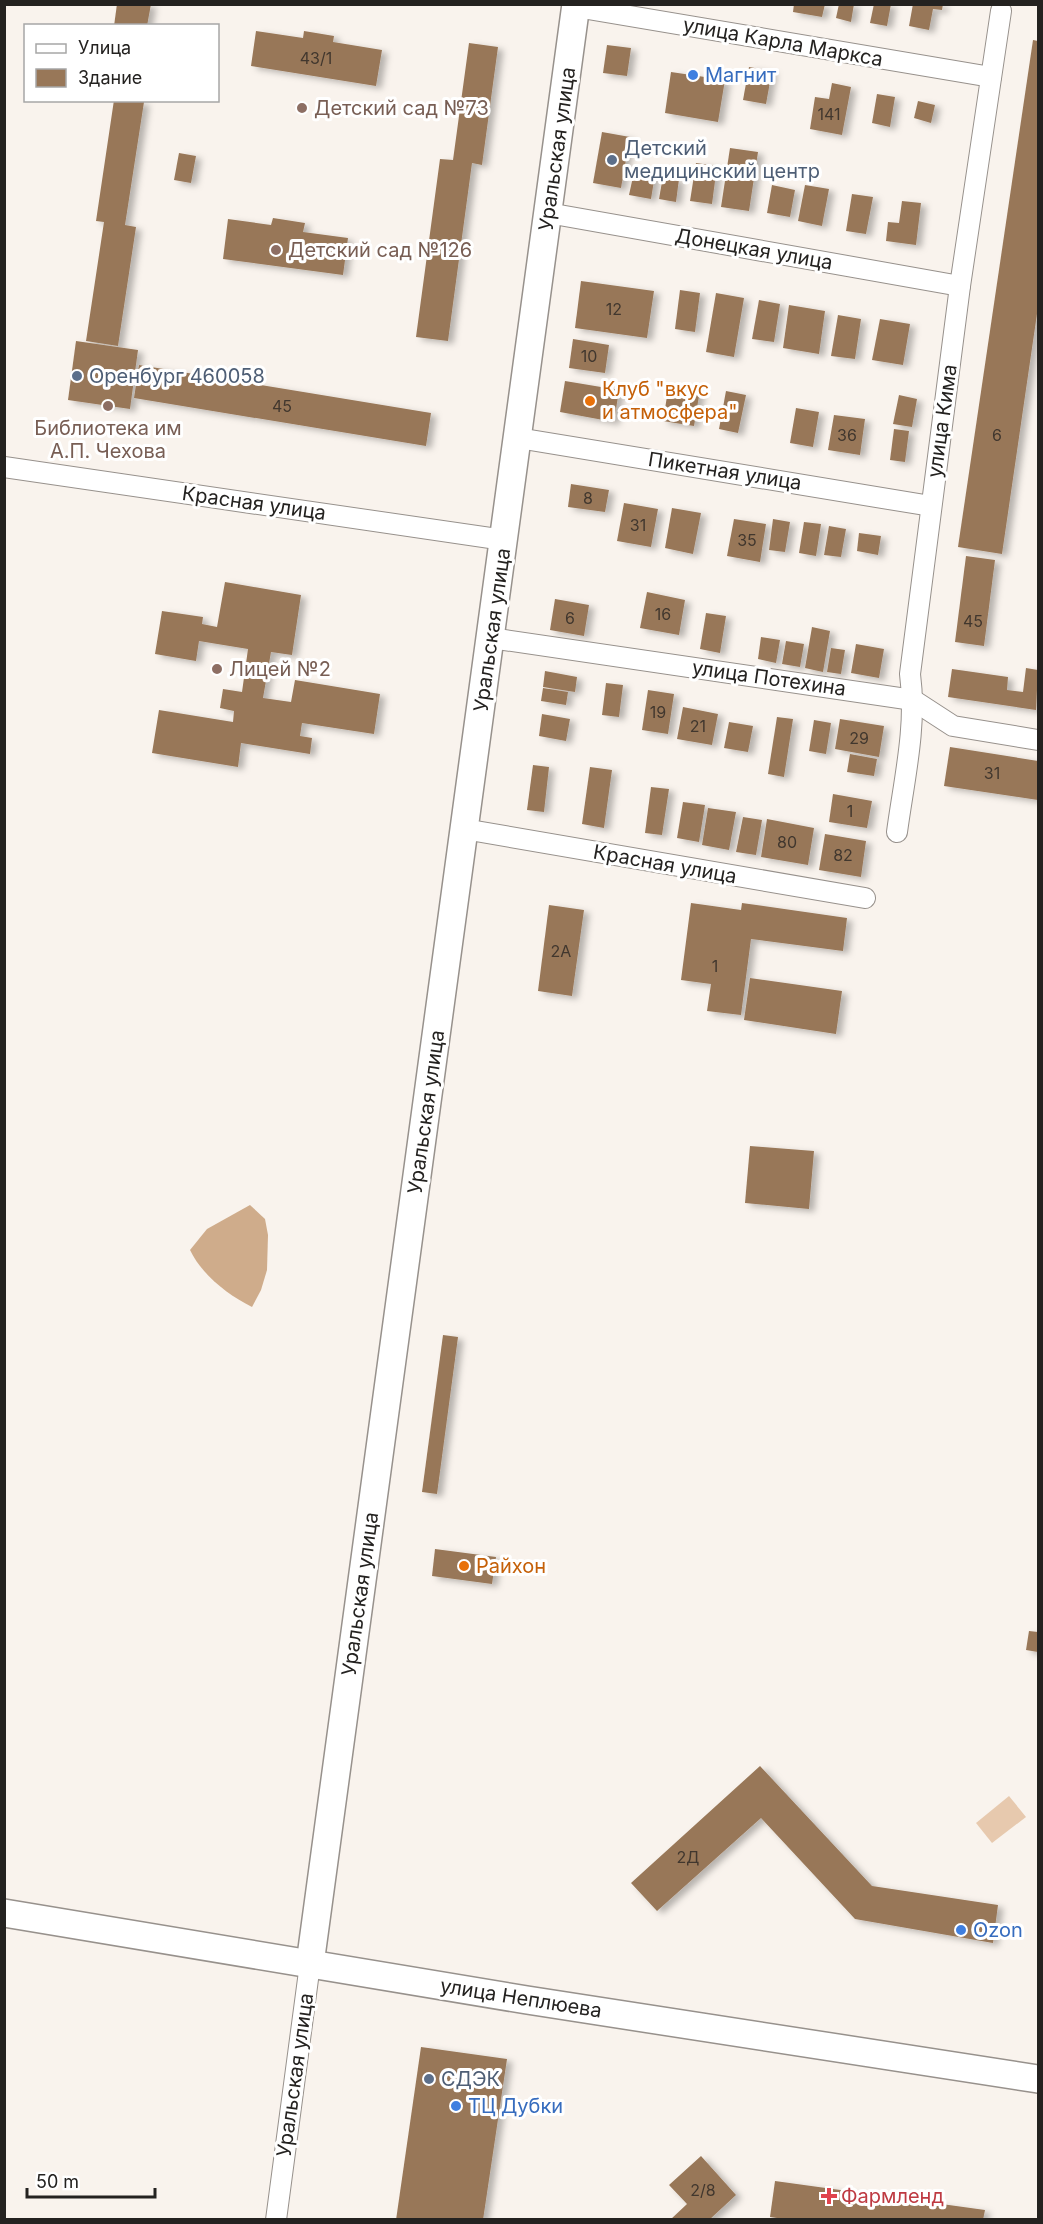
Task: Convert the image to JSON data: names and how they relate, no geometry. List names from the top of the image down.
{
  "streets": {
    "street": [
      "улица Карла Маркса",
      "Уральская улица",
      "Донецкая улица",
      "улица Кима",
      "Пикетная улица",
      "Красная улица",
      "улица Потехина",
      "улица Неплюева"
    ]
  },
  "crossings": [
    ["улица Карла Маркса", "Уральская улица"],
    ["улица Карла Маркса", "улица Кима"],
    ["Уральская улица", "Донецкая улица"],
    ["Уральская улица", "Пикетная улица"],
    ["Уральская улица", "Красная улица"],
    ["Уральская улица", "улица Потехина"],
    ["Уральская улица", "улица Неплюева"],
    ["Донецкая улица", "улица Кима"],
    ["улица Кима", "Пикетная улица"],
    ["улица Кима", "улица Потехина"]
  ],
  "places": {
    "other": [
      "Магнит",
      "Детский сад №73",
      "Детский медицинский центр",
      "Детский сад №126",
      "Оренбург 460058",
      "Клуб \"вкус и атмосфера\"",
      "Библиотека им А.П. Чехова",
      "Лицей №2",
      "Райхон",
      "Ozon",
      "СДЭК",
      "ТЦ Дубки"
    ],
    "health": ["Фармленд"]
  },
  "house_numbers": [
    "43/1",
    "141",
    "12",
    "10",
    "45",
    "36",
    "6",
    "8",
    "31",
    "35",
    "16",
    "6",
    "45",
    "19",
    "21",
    "29",
    "31",
    "1",
    "80",
    "82",
    "2А",
    "1",
    "2Д",
    "2/8"
  ],
  "legend": ["Улица", "Здание"],
  "scale_bar": "50 m"
}
